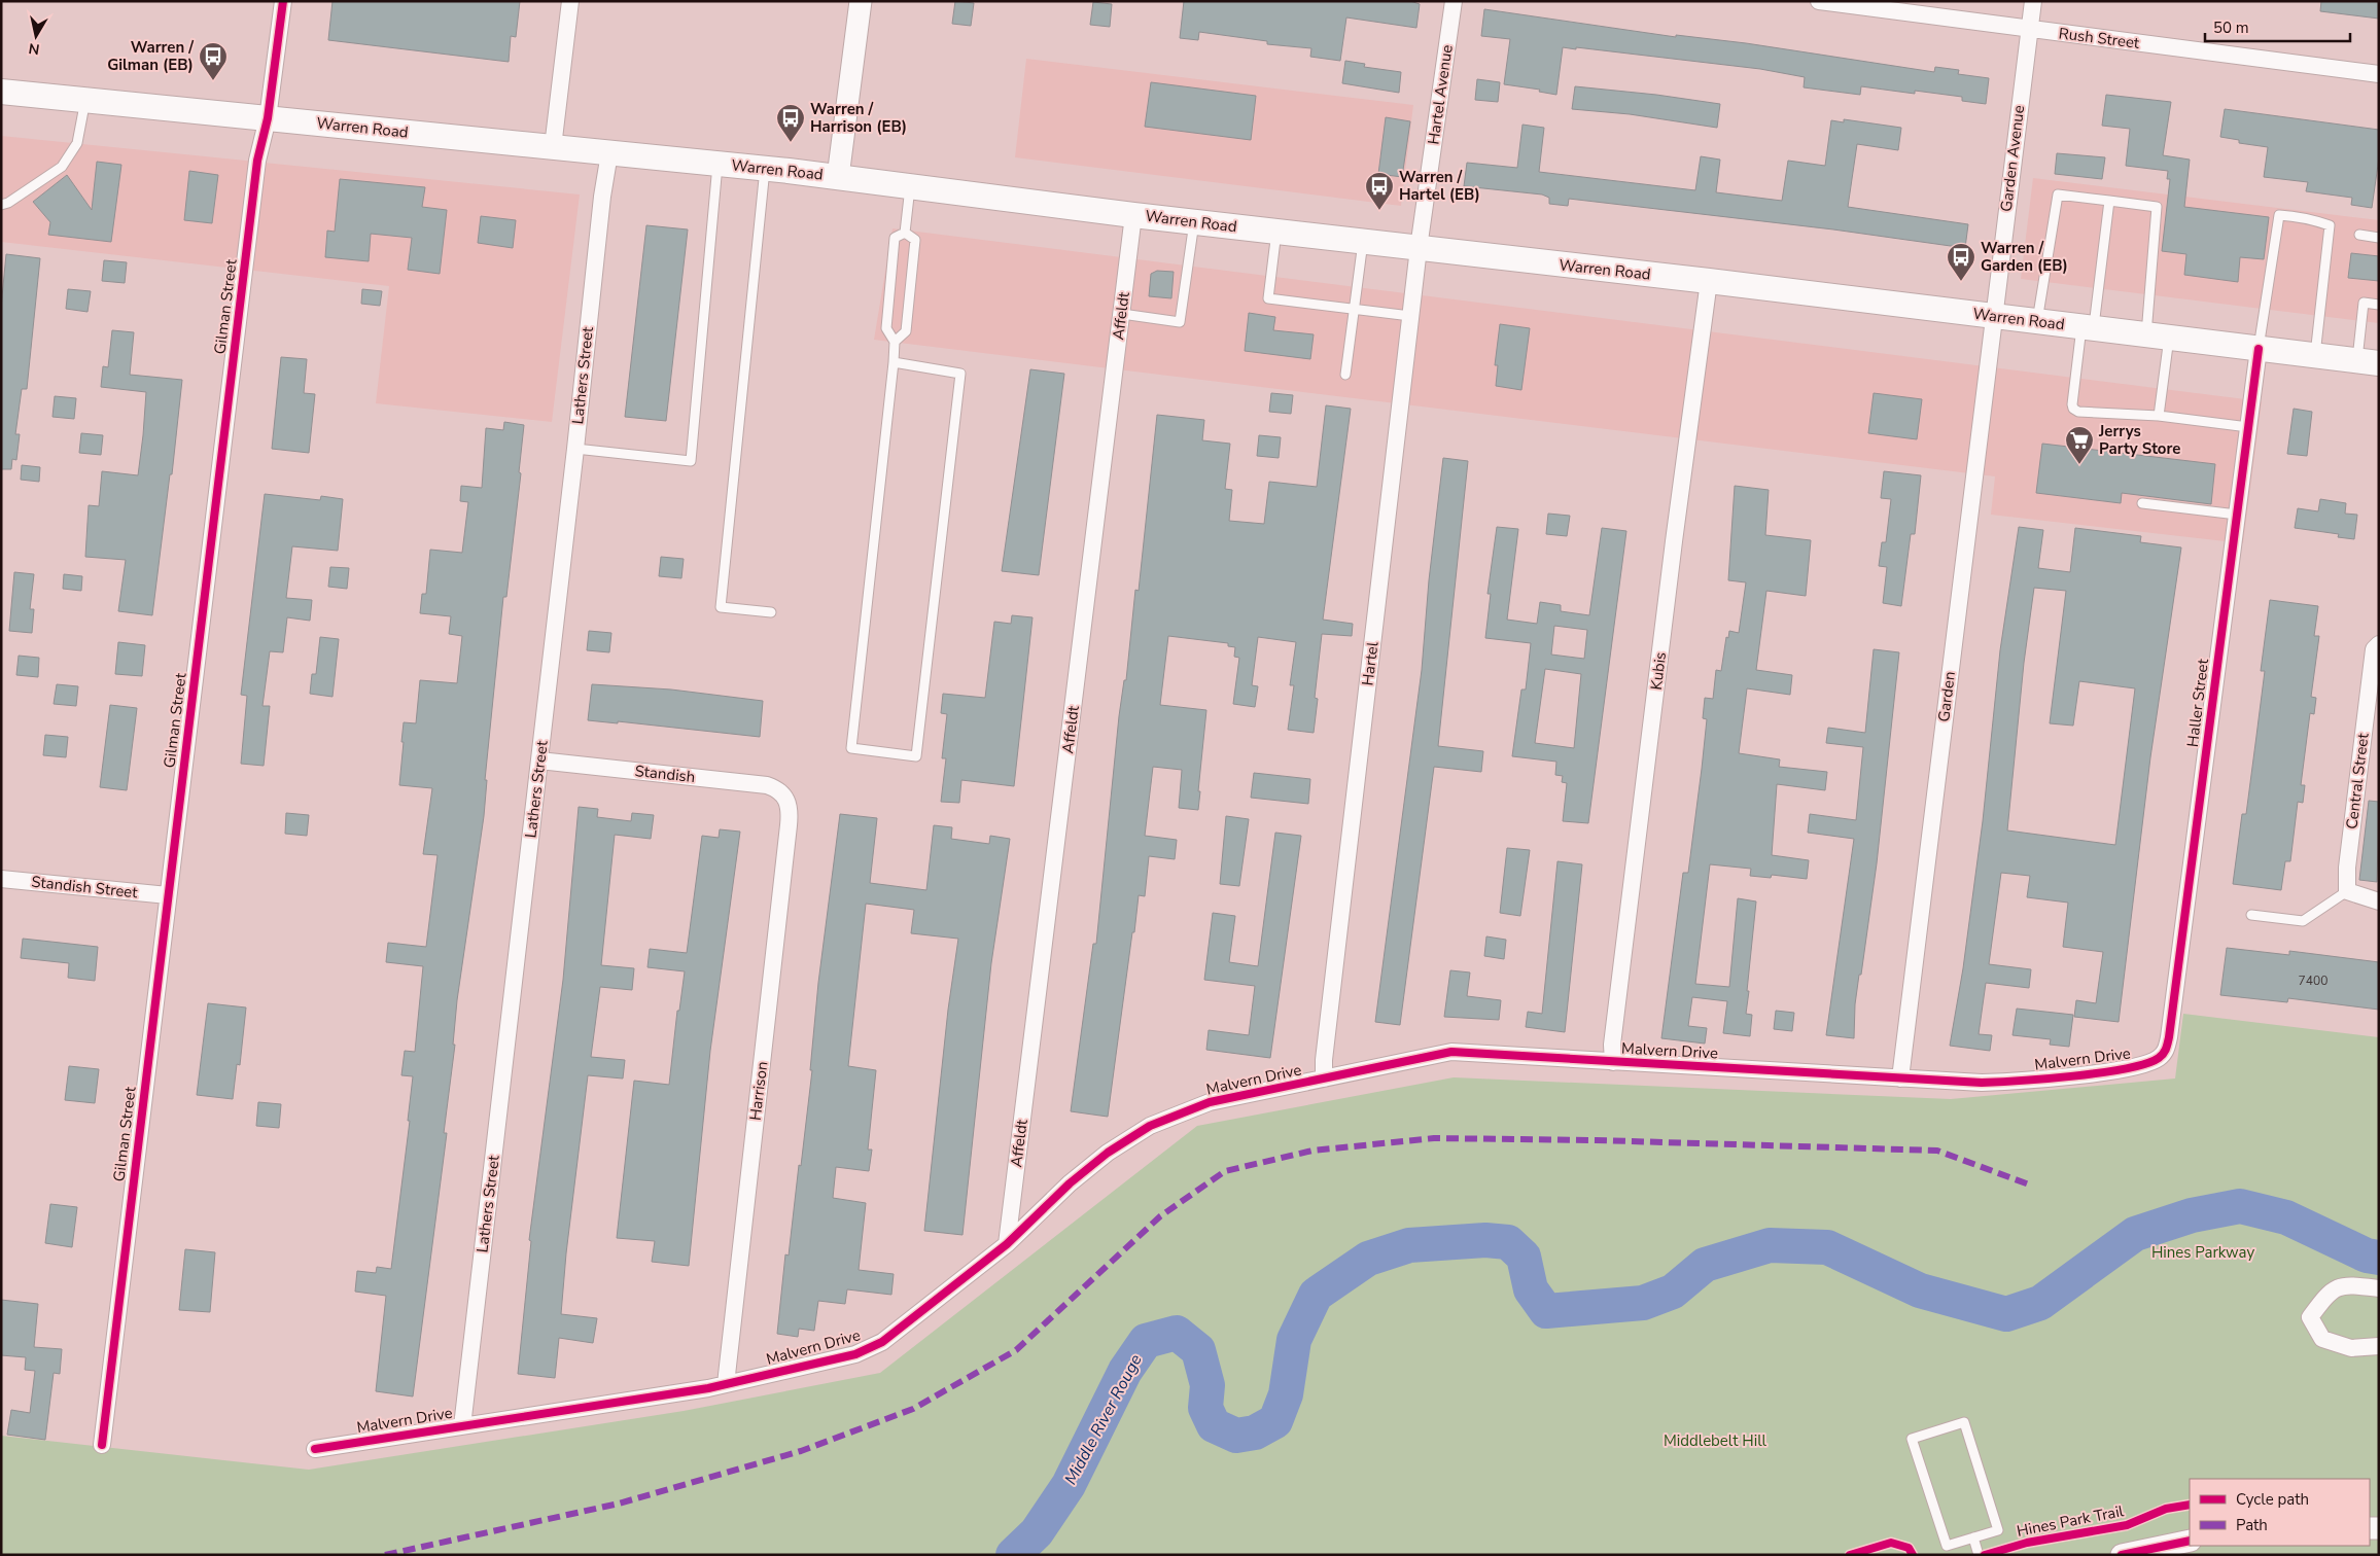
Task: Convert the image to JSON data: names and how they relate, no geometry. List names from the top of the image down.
{
  "streets": {
    "main road": ["Warren Road"],
    "street": [
      "Rush Street",
      "Hartel Avenue",
      "Garden Avenue",
      "Gilman Street",
      "Affeldt",
      "Lathers Street",
      "Hartel",
      "Kubis",
      "Garden",
      "Haller Street",
      "Standish",
      "Central Street",
      "Standish Street",
      "Malvern Drive",
      "Harrison"
    ],
    "cycle path": ["Hines Park Trail"]
  },
  "crossings": [
    ["Rush Street", "Garden Avenue"],
    ["Hartel Avenue", "Warren Road"],
    ["Hartel Avenue", "Hartel"],
    ["Warren Road", "Garden Avenue"],
    ["Warren Road", "Gilman Street"],
    ["Warren Road", "Affeldt"],
    ["Warren Road", "Lathers Street"],
    ["Warren Road", "Hartel"],
    ["Warren Road", "Kubis"],
    ["Warren Road", "Garden"],
    ["Warren Road", "Haller Street"],
    ["Garden Avenue", "Garden"],
    ["Gilman Street", "Standish Street"],
    ["Affeldt", "Malvern Drive"],
    ["Lathers Street", "Standish"],
    ["Lathers Street", "Malvern Drive"],
    ["Hartel", "Malvern Drive"],
    ["Kubis", "Malvern Drive"],
    ["Garden", "Malvern Drive"],
    ["Haller Street", "Malvern Drive"],
    ["Standish", "Harrison"],
    ["Malvern Drive", "Harrison"]
  ],
  "water": ["Middle River Rouge"],
  "parks": ["Hines Parkway", "Middlebelt Hill"],
  "places": {
    "bus stop": [
      "Warren / Gilman (EB)",
      "Warren / Harrison (EB)",
      "Warren / Hartel (EB)",
      "Warren / Garden (EB)"
    ],
    "supermarket": ["Jerrys Party Store"]
  },
  "house_numbers": ["7400"],
  "legend": ["Cycle path", "Path"],
  "scale_bar": "50 m",
  "north": "bottom"
}
